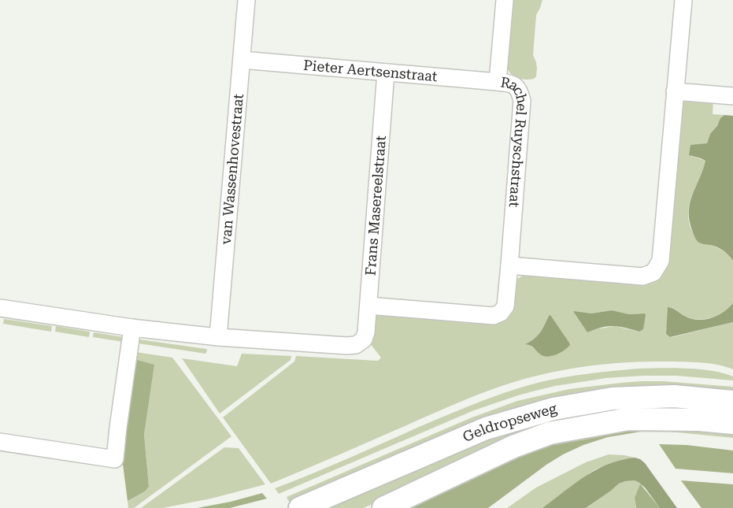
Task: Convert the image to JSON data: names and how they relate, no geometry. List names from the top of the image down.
{
  "streets": {
    "main road": ["Geldropseweg"],
    "street": [
      "Pieter Aertsenstraat",
      "Rachel Ruyschstraat",
      "van Wassenhovestraat",
      "Frans Masereelstraat"
    ]
  },
  "crossings": [
    ["Pieter Aertsenstraat", "Rachel Ruyschstraat"],
    ["Pieter Aertsenstraat", "van Wassenhovestraat"],
    ["Pieter Aertsenstraat", "Frans Masereelstraat"],
    ["van Wassenhovestraat", "Frans Masereelstraat"]
  ]
}
